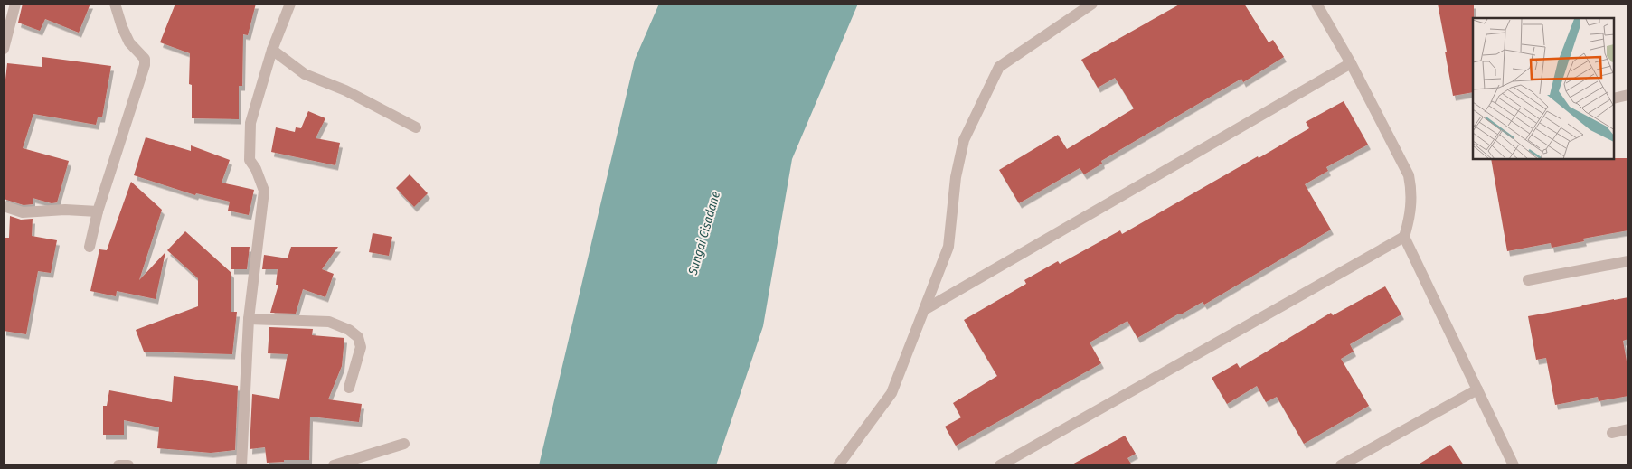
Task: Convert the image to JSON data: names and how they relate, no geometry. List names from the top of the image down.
{
  "water": ["Sungai Cisadane"]
}
